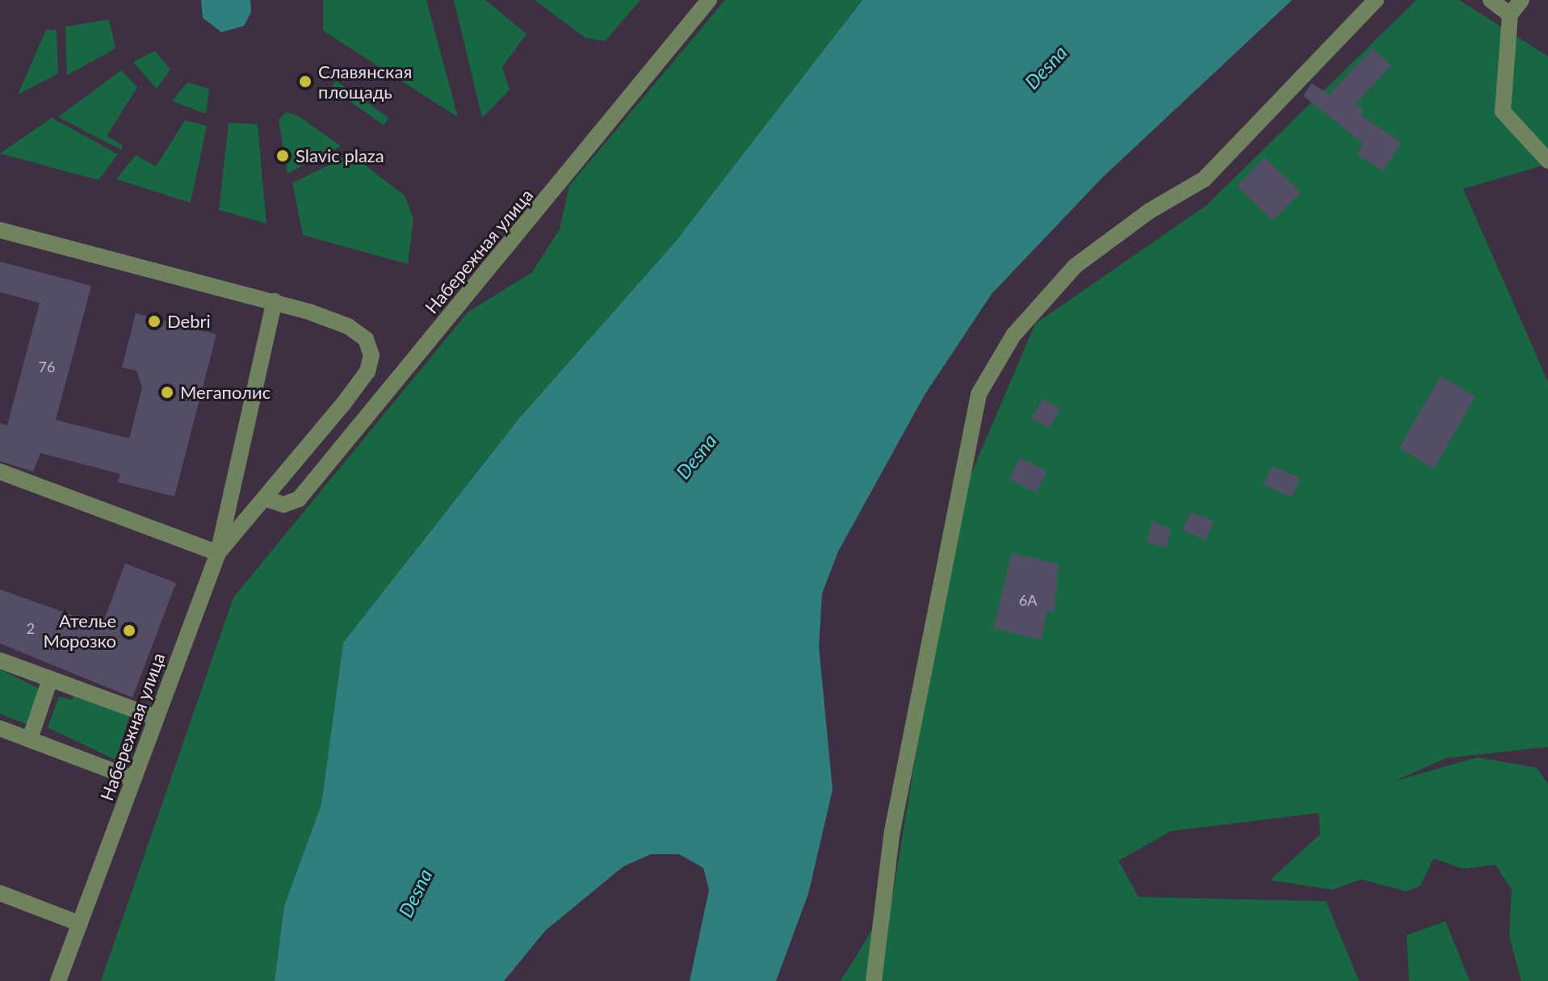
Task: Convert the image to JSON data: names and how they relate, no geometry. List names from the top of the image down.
{
  "streets": {
    "street": ["Набережная улица"]
  },
  "water": ["Desna"],
  "places": [
    "Славянская площадь",
    "Slavic plaza",
    "Debri",
    "Мегаполис",
    "Ателье Морозко"
  ],
  "house_numbers": ["76", "6А", "2"]
}
